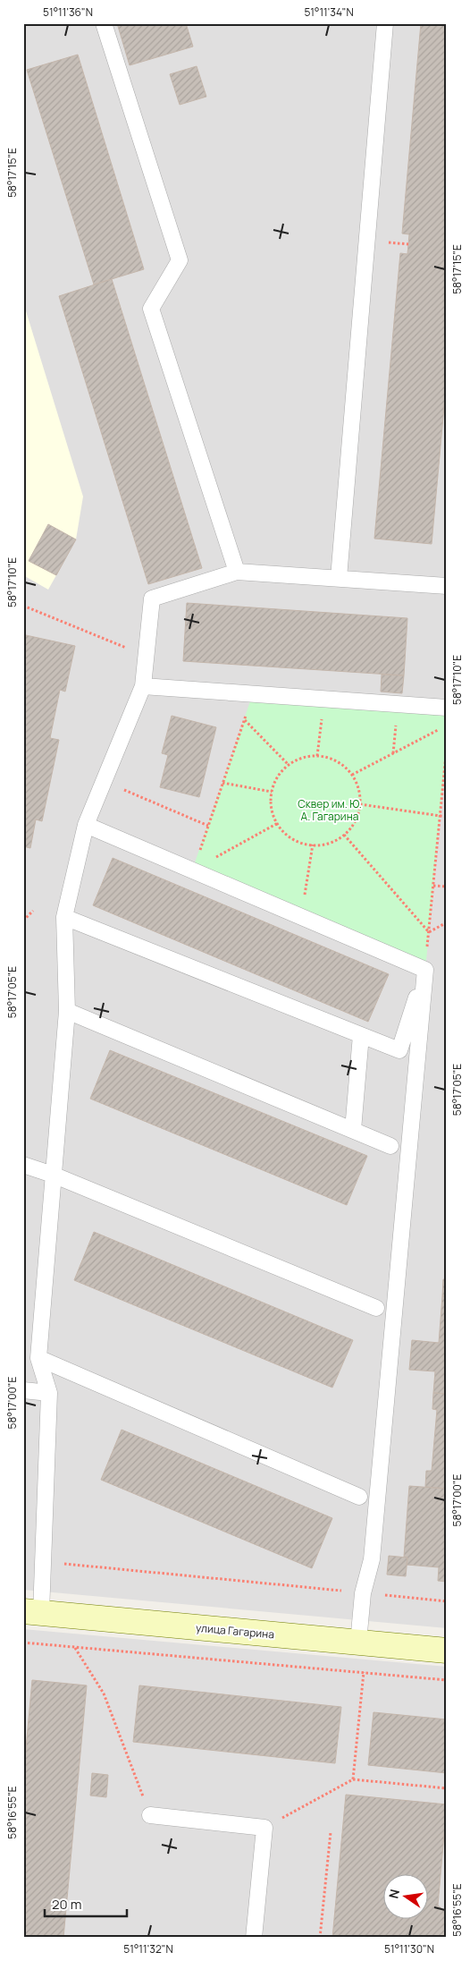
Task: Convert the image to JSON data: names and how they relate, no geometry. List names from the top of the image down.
{
  "streets": {
    "street": ["улица Гагарина"]
  },
  "parks": ["Сквер им. Ю. А. Гагарина"],
  "scale_bar": "20 m",
  "north": "left",
  "coordinates": [
    "51°11'36\"N",
    "51°11'34\"N",
    "58°17'15\"E",
    "58°17'10\"E",
    "58°17'05\"E",
    "58°17'00\"E",
    "58°16'55\"E",
    "51°11'32\"N",
    "51°11'30\"N"
  ]
}
